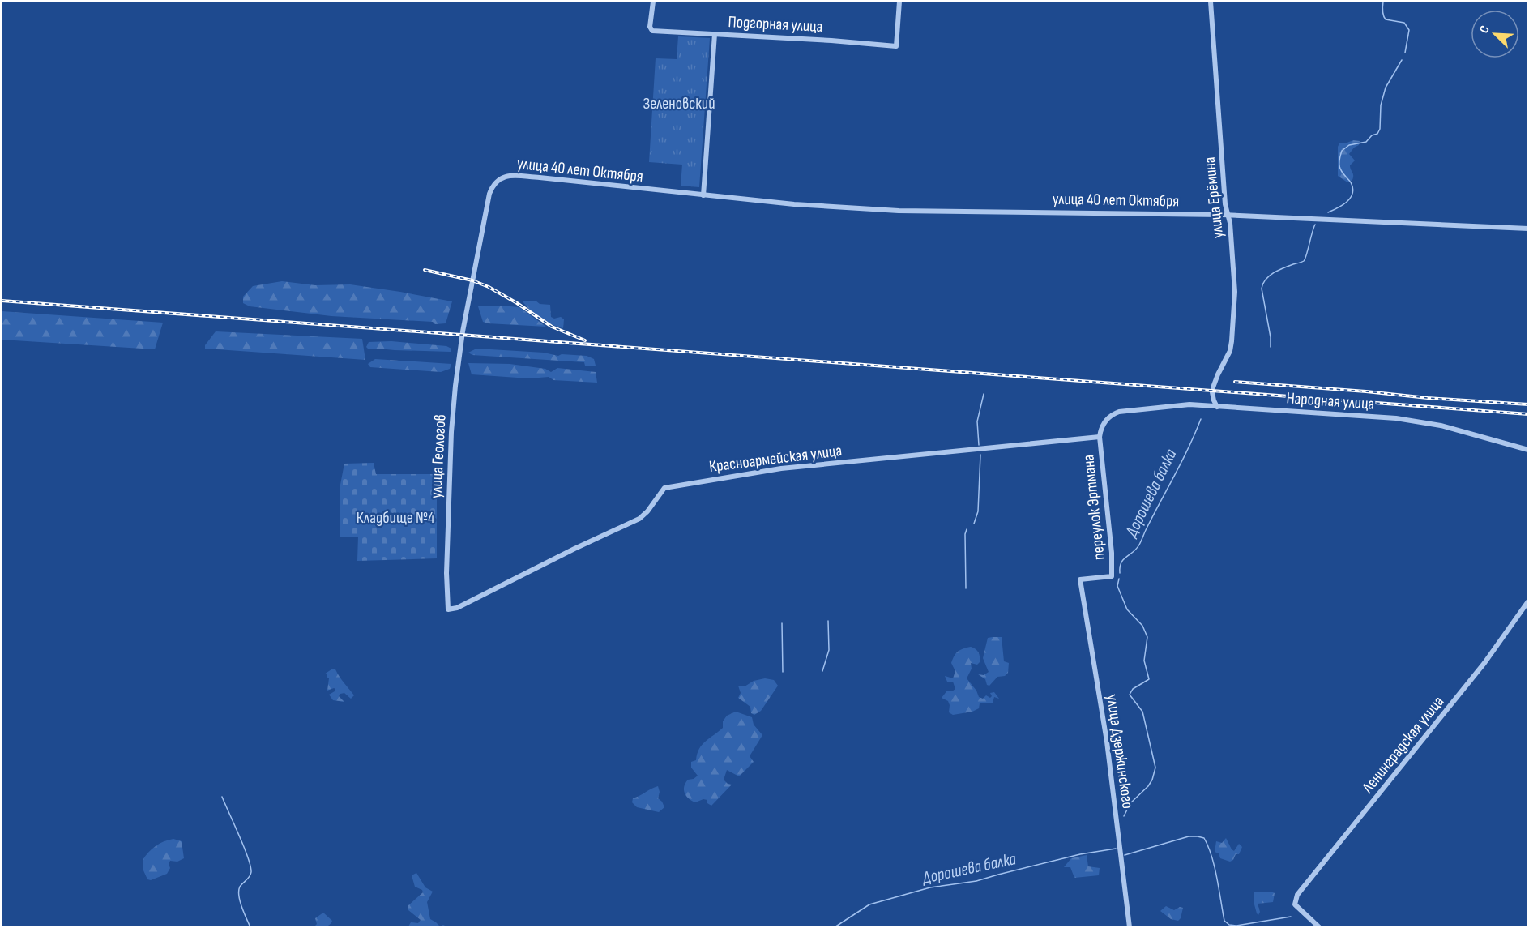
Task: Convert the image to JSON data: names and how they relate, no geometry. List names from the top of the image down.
{
  "streets": {
    "street": [
      "Подгорная улица",
      "улица 40 лет Октября",
      "улица Ерёмина",
      "Народная улица",
      "улица Геологов",
      "Красноармейская улица",
      "переулок Эртмана",
      "Ленинградская улица",
      "улица Дзержинского"
    ]
  },
  "crossings": [
    ["улица 40 лет Октября", "улица Ерёмина"],
    ["улица 40 лет Октября", "улица Геологов"],
    ["улица Ерёмина", "Народная улица"],
    ["Народная улица", "Красноармейская улица"],
    ["Народная улица", "переулок Эртмана"],
    ["улица Геологов", "Красноармейская улица"],
    ["Красноармейская улица", "переулок Эртмана"],
    ["переулок Эртмана", "улица Дзержинского"]
  ],
  "water": ["Дорошева балка"],
  "parks": ["Зеленовский", "Кладбище №4"],
  "north": "top left"
}
